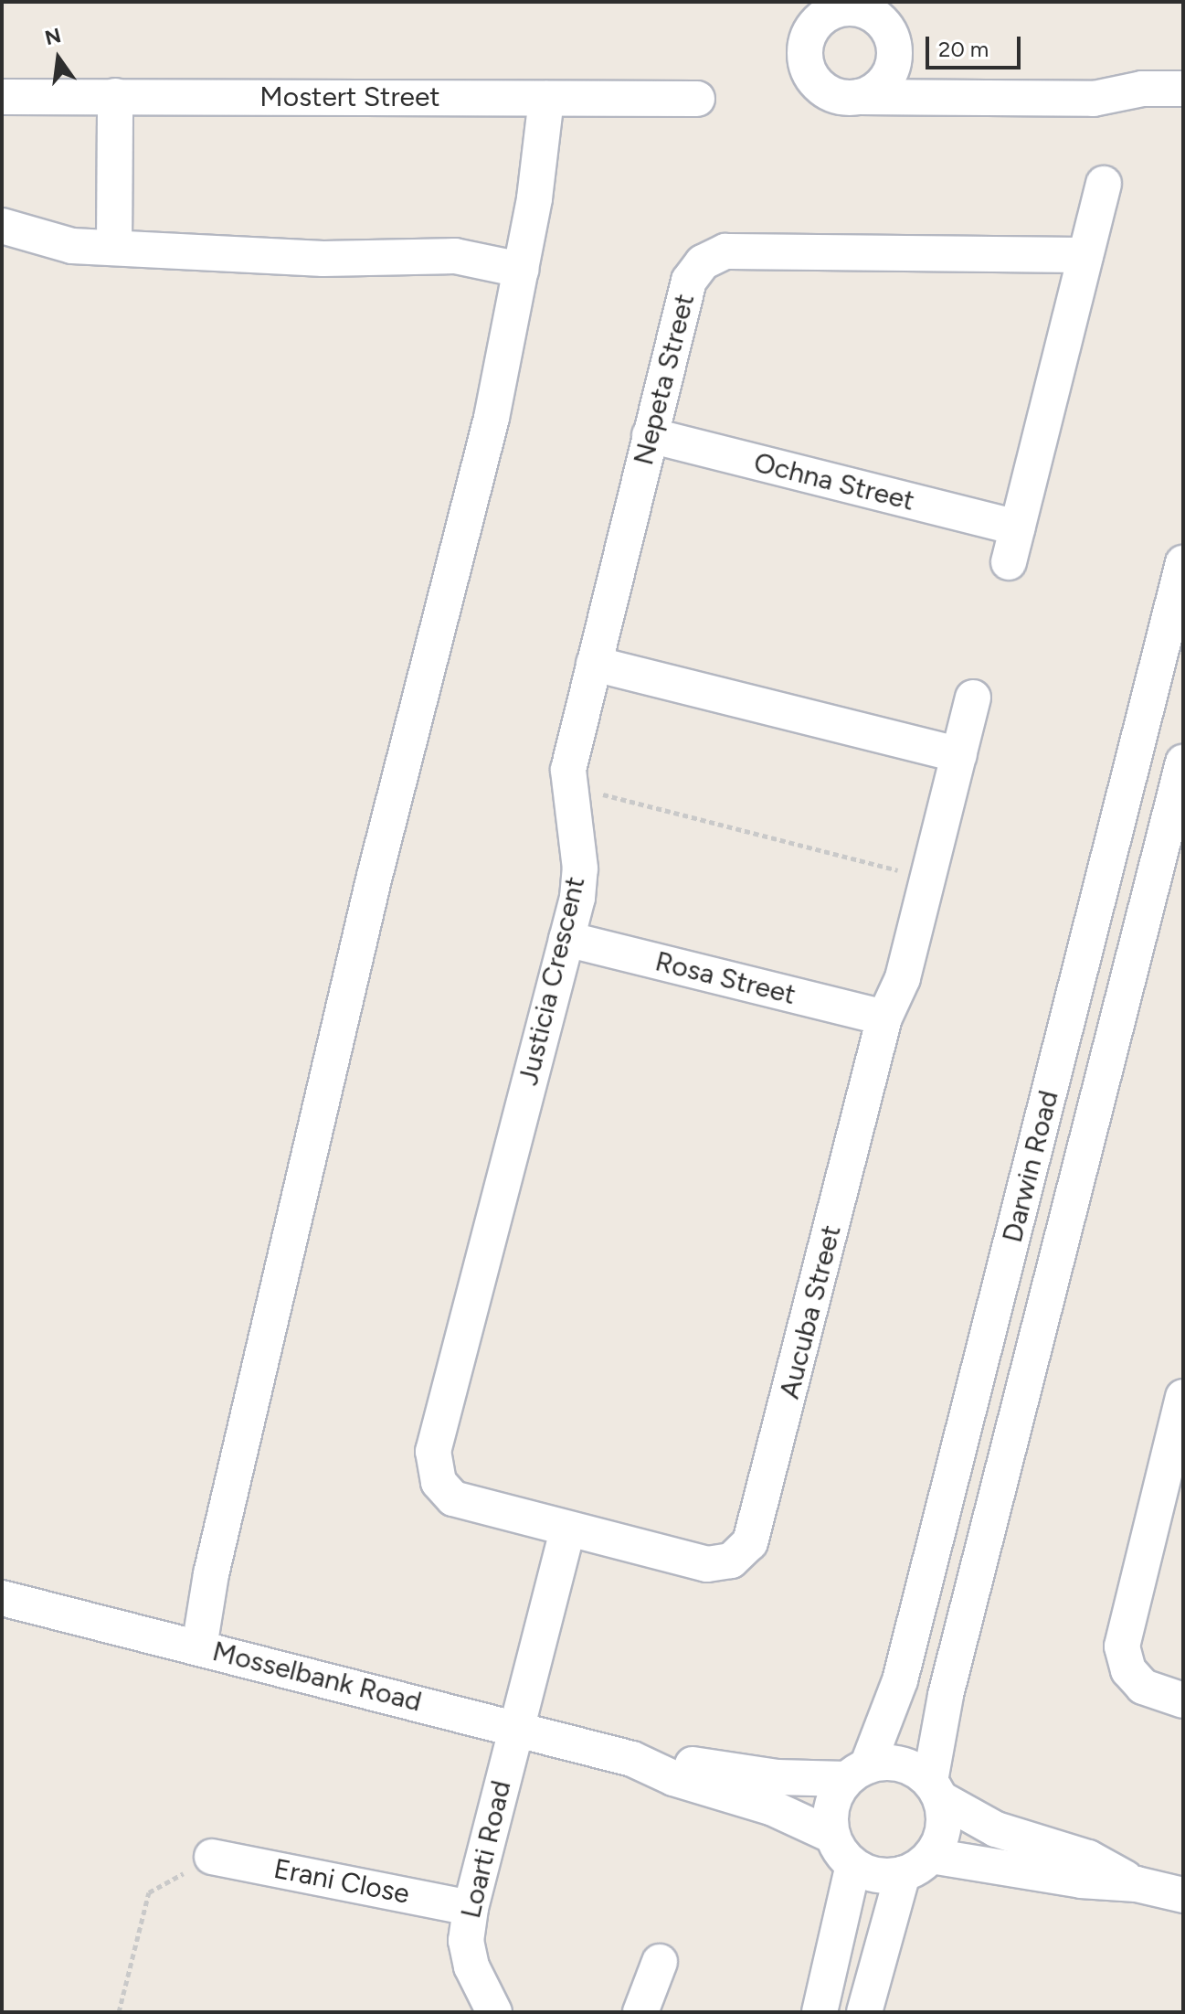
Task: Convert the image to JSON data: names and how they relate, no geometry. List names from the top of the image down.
{
  "streets": {
    "street": [
      "Mostert Street",
      "Nepeta Street",
      "Ochna Street",
      "Rosa Street",
      "Justicia Crescent",
      "Darwin Road",
      "Aucuba Street",
      "Mosselbank Road",
      "Loarti Road",
      "Erani Close"
    ]
  },
  "crossings": [
    ["Nepeta Street", "Ochna Street"],
    ["Nepeta Street", "Justicia Crescent"],
    ["Rosa Street", "Justicia Crescent"],
    ["Rosa Street", "Aucuba Street"],
    ["Justicia Crescent", "Aucuba Street"],
    ["Darwin Road", "Mosselbank Road"],
    ["Mosselbank Road", "Loarti Road"],
    ["Loarti Road", "Erani Close"]
  ],
  "scale_bar": "20 m",
  "north": "top"
}
